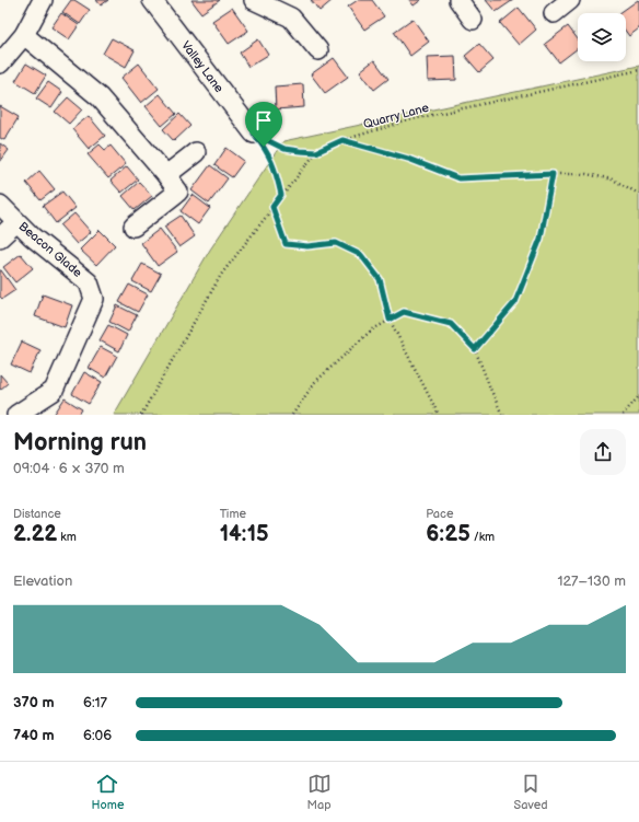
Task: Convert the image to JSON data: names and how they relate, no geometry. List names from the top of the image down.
{
  "streets": {
    "street": ["Valley Lane", "Beacon Glade"],
    "path": ["Quarry Lane"]
  },
  "page": {
    "heading": ["Morning run", "09:04 · 6 × 370 m"],
    "stats": [
      ["Distance", "2.22 km"],
      ["Time", "14:15"],
      ["Pace", "6:25 /km"]
    ],
    "chart": ["Elevation", "127–130 m"],
    "list": [
      {
        "name": "370 m",
        "note": "6:17"
      },
      {
        "name": "740 m",
        "note": "6:06"
      }
    ],
    "tabs": ["Home", "Map", "Saved"]
  }
}
